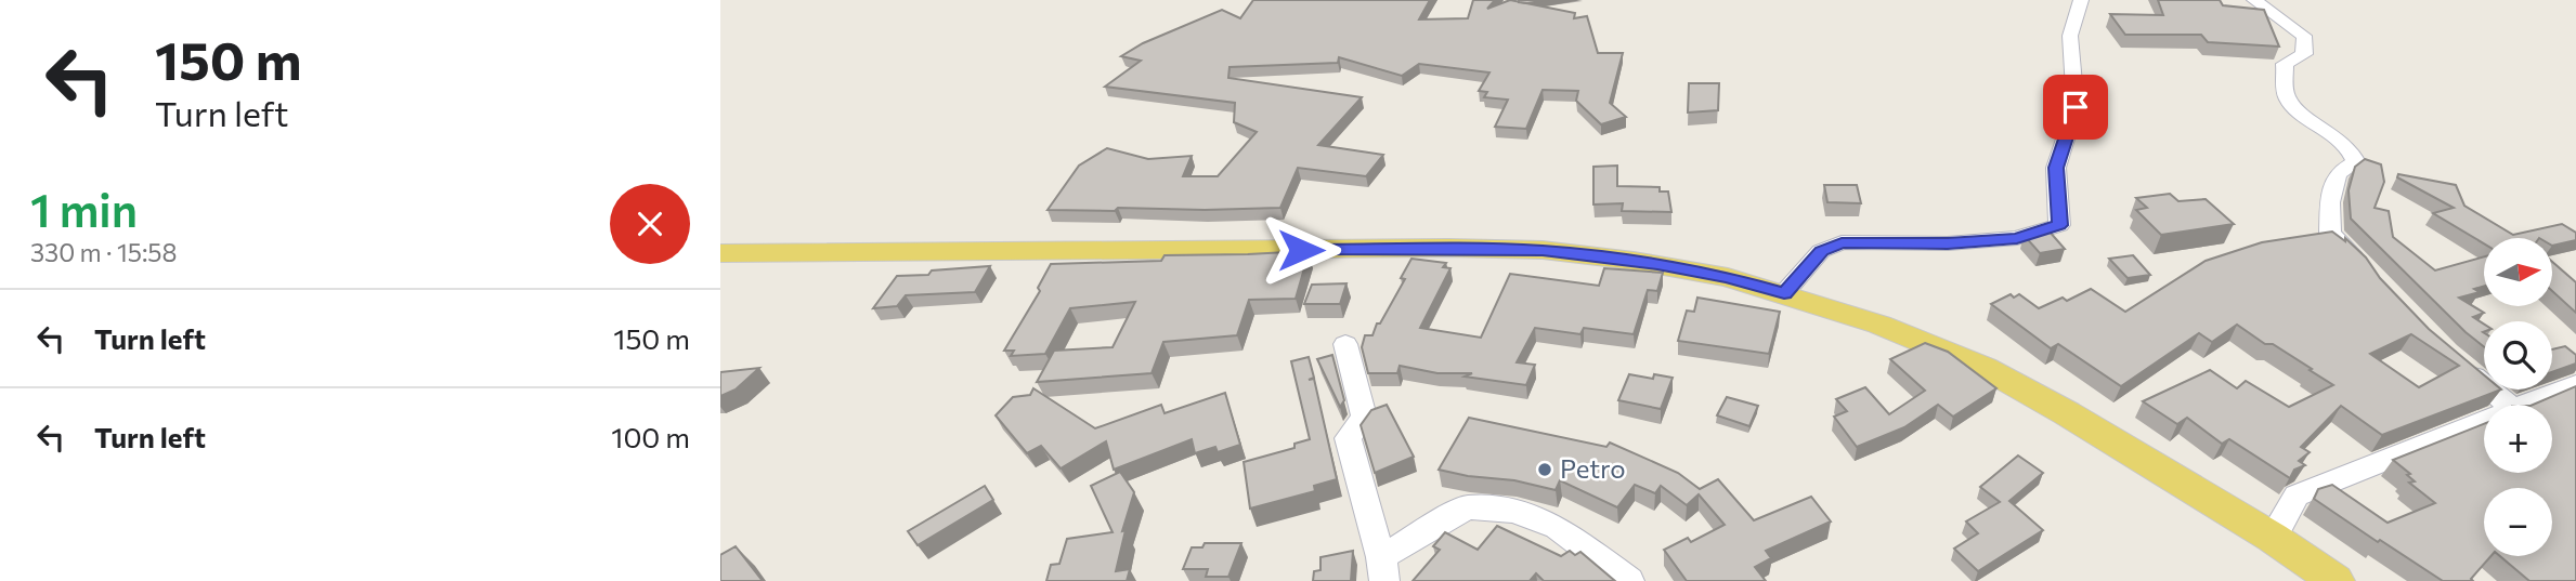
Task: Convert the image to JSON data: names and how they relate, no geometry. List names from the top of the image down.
{
  "places": ["Petro"],
  "north": "right",
  "page": {
    "turn": ["150 m", "Turn left"],
    "heading": ["1 min", "330 m · 15:58"],
    "map_buttons": ["+", "−"],
    "list": [
      {
        "name": "Turn left",
        "value": "150 m"
      },
      {
        "name": "Turn left",
        "value": "100 m"
      }
    ]
  }
}
